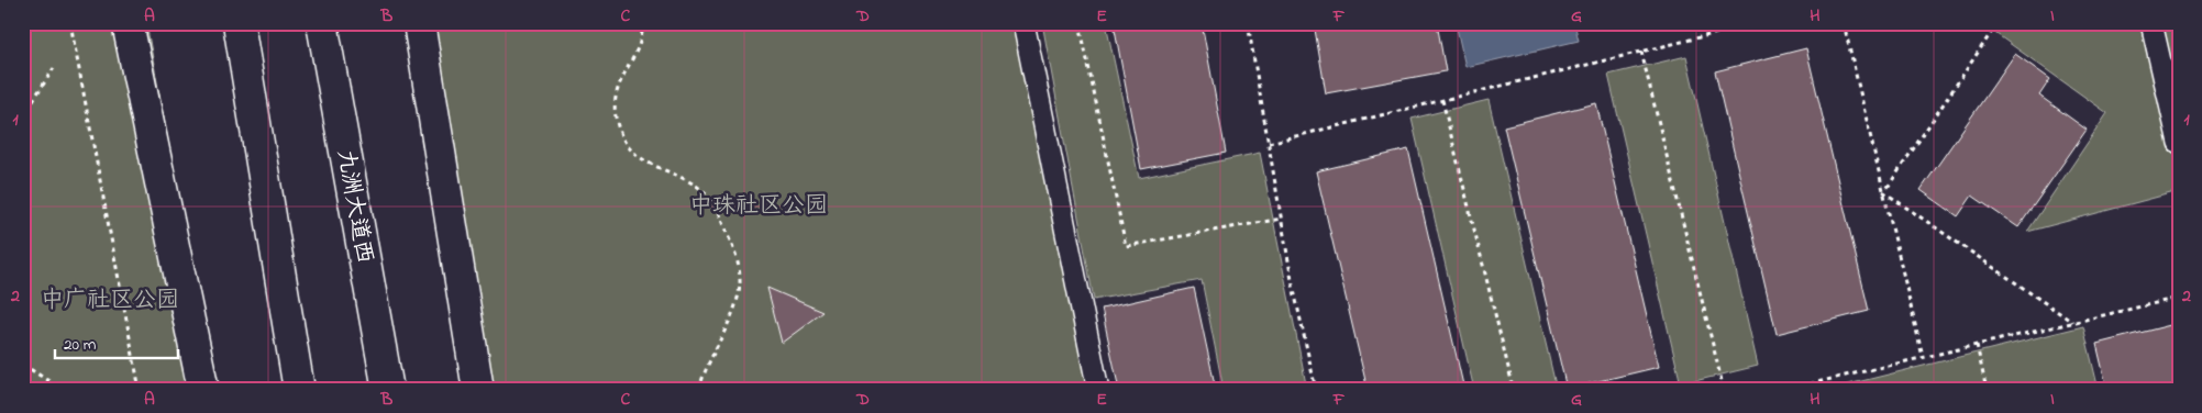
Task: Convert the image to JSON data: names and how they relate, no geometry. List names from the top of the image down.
{
  "streets": {
    "main road": ["九洲大道西"]
  },
  "parks": ["中珠社区公园", "中广社区公园"],
  "scale_bar": "20 m",
  "grid": {
    "columns": [
      "A",
      "B",
      "C",
      "D",
      "E",
      "F",
      "G",
      "H",
      "I"
    ],
    "rows": ["1", "2"]
  }
}
